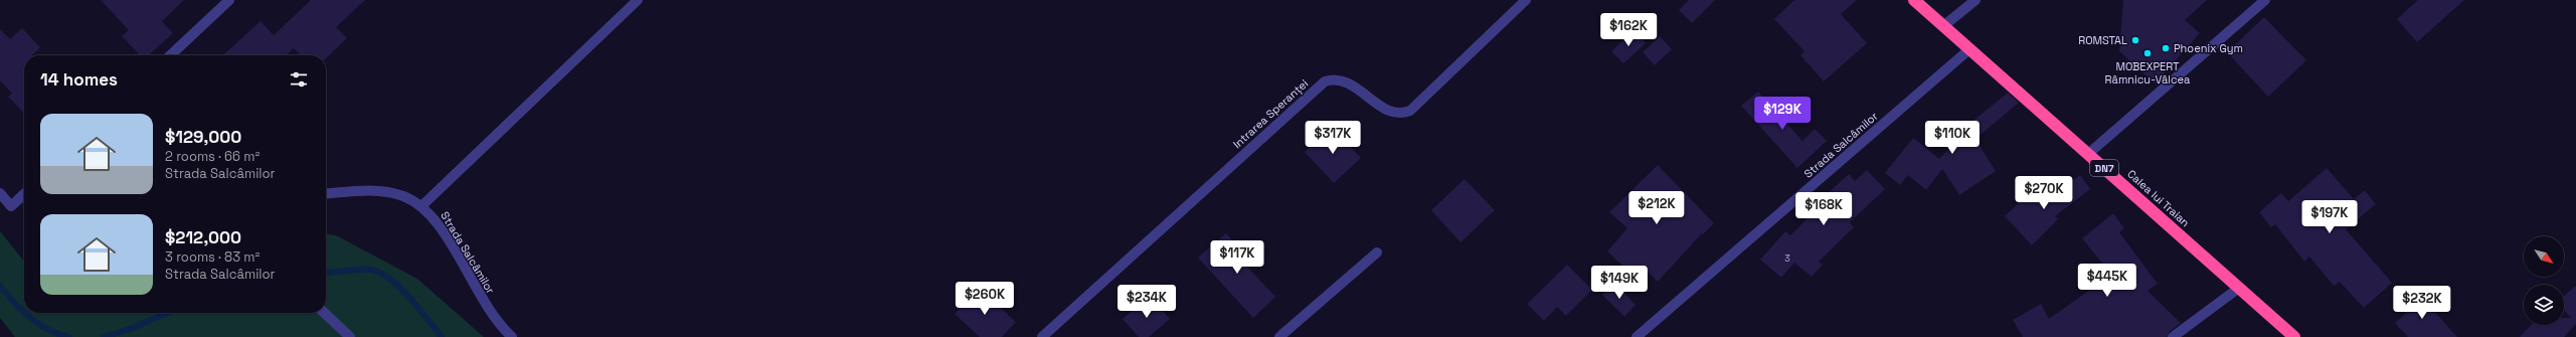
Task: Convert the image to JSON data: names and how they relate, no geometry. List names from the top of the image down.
{
  "streets": {
    "highway": ["DN7", "Calea lui Traian"],
    "street": ["Intrarea Speranței", "Strada Salcâmilor"]
  },
  "crossings": [
    ["Strada Salcâmilor", "Calea lui Traian"]
  ],
  "places": ["ROMSTAL", "Phoenix Gym", "MOBEXPERT Râmnicu-Vâlcea"],
  "house_numbers": ["3"],
  "north": "bottom right",
  "page": {
    "price": [
      "$162K",
      "$129K",
      "$317K",
      "$110K",
      "$270K",
      "$212K",
      "$168K",
      "$197K",
      "$117K",
      "$445K",
      "$149K",
      "$260K",
      "$234K",
      "$232K"
    ],
    "heading": "14 homes",
    "list": [
      {
        "name": "$129,000",
        "note": "2 rooms · 66 m² · Strada Salcâmilor"
      },
      {
        "name": "$212,000",
        "note": "3 rooms · 83 m² · Strada Salcâmilor"
      }
    ]
  }
}
